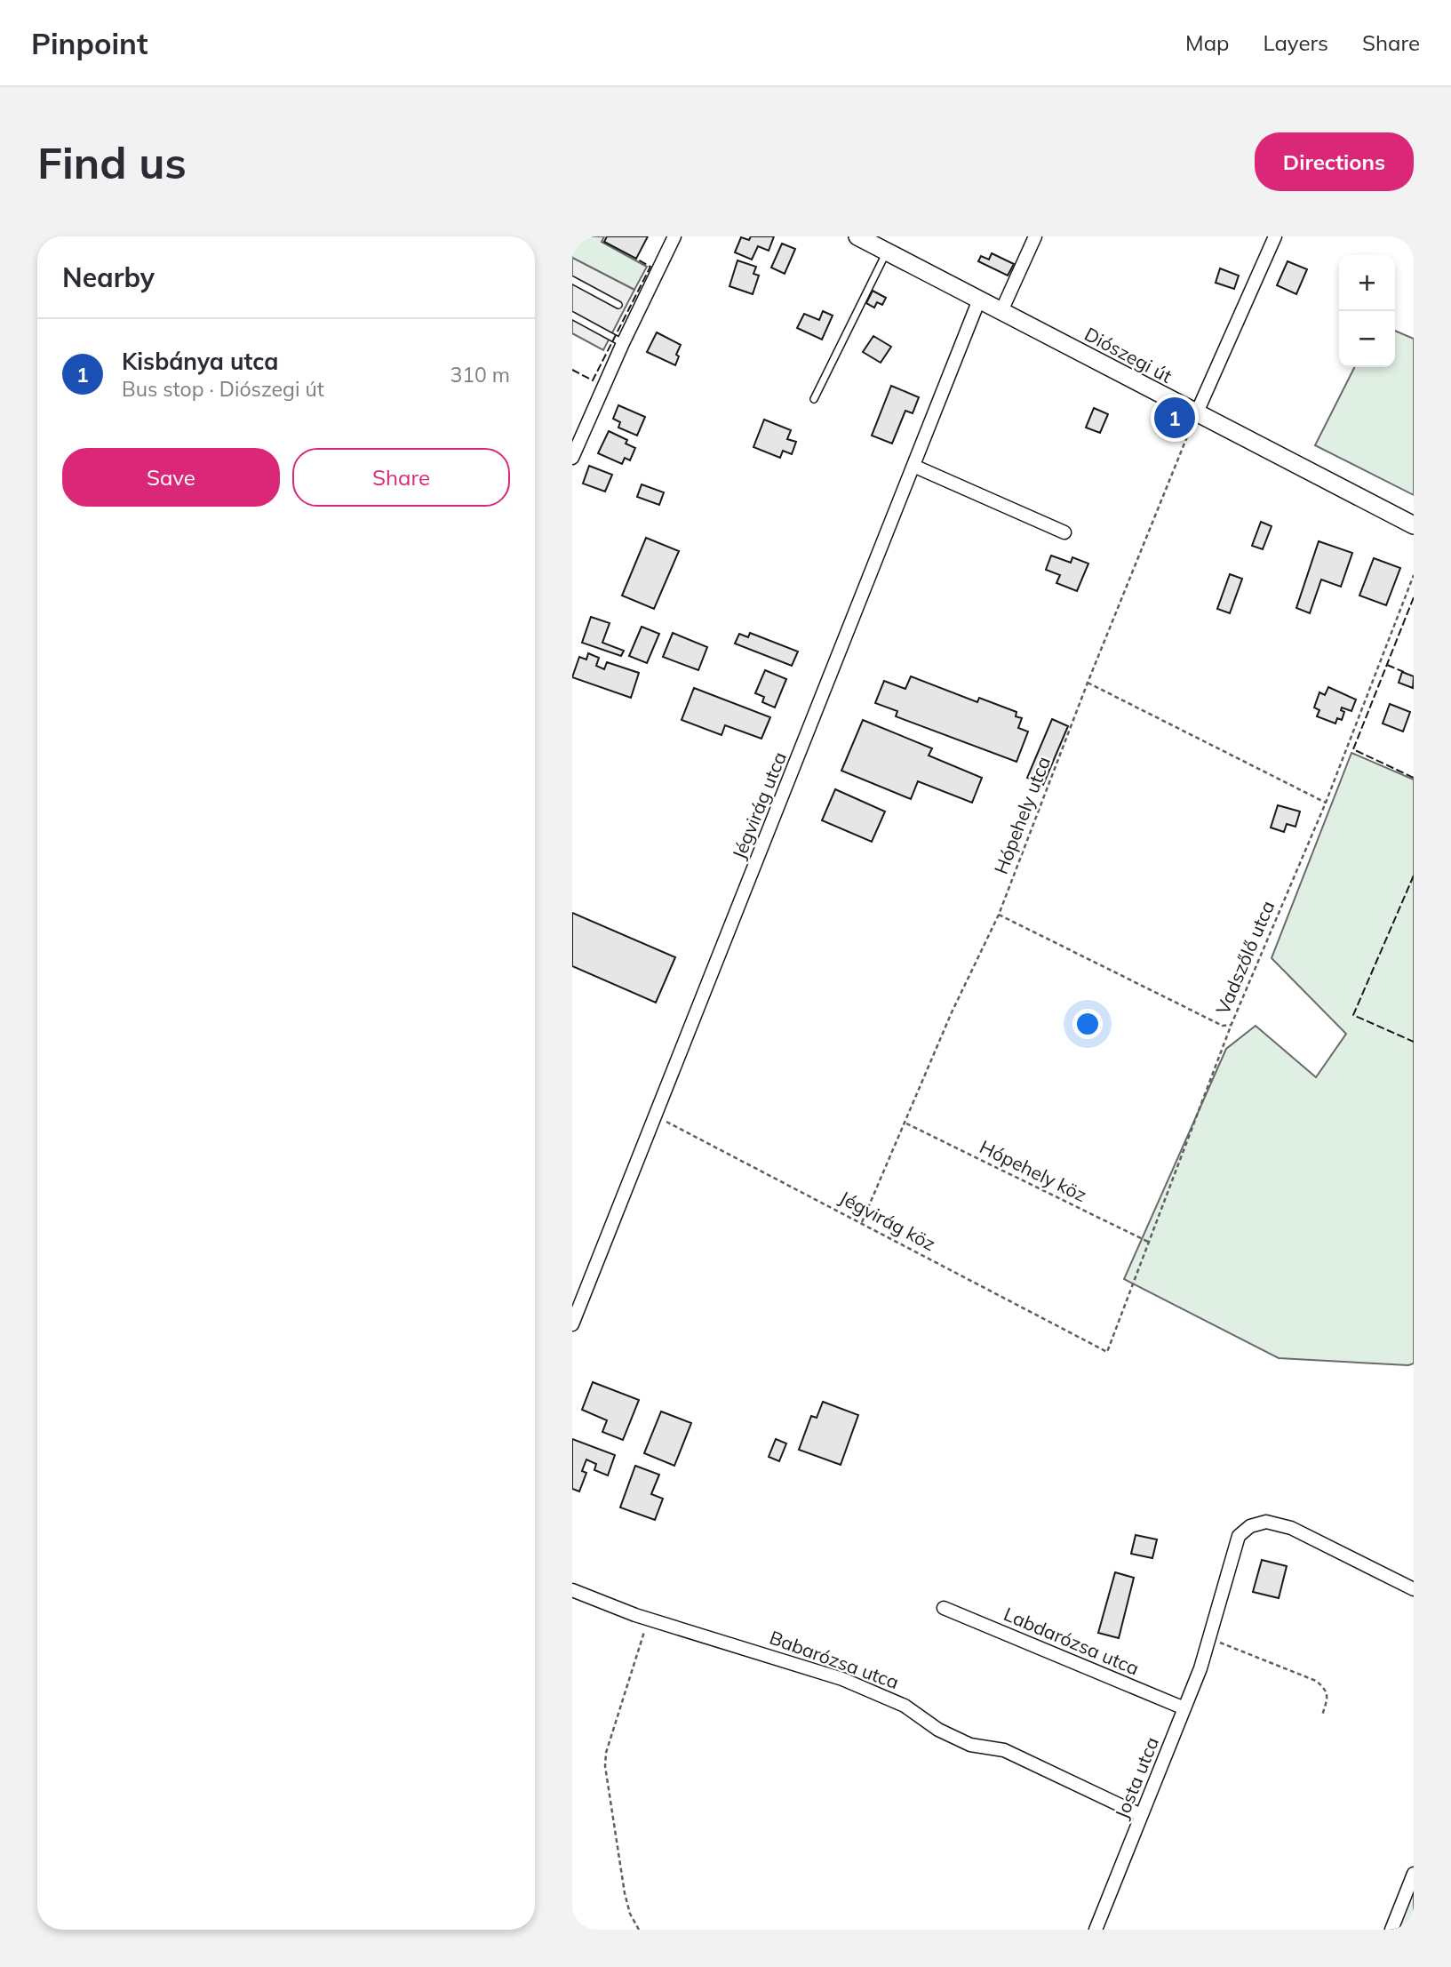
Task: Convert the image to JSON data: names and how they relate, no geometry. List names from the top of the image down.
{
  "streets": {
    "main road": ["Diószegi út"],
    "street": [
      "Jégvirág utca",
      "Labdarózsa utca",
      "Babarózsa utca",
      "Josta utca"
    ],
    "path": [
      "Hópehely utca",
      "Vadszőlő utca",
      "Hópehely köz",
      "Jégvirág köz"
    ]
  },
  "crossings": [
    ["Diószegi út", "Jégvirág utca"],
    ["Diószegi út", "Hópehely utca"],
    ["Jégvirág utca", "Jégvirág köz"],
    ["Hópehely utca", "Hópehely köz"],
    ["Hópehely utca", "Jégvirág köz"],
    ["Vadszőlő utca", "Hópehely köz"],
    ["Vadszőlő utca", "Jégvirág köz"],
    ["Labdarózsa utca", "Josta utca"],
    ["Babarózsa utca", "Josta utca"]
  ],
  "page": {
    "header": "Pinpoint",
    "nav": ["Map", "Layers", "Share"],
    "buttons": [
      "Directions",
      ["Save", "Share"]
    ],
    "title": "Find us",
    "heading": "Nearby",
    "map_buttons": ["+", "−"],
    "list": [
      {
        "mark": "1",
        "name": "Kisbánya utca",
        "note": "Bus stop · Diószegi út",
        "value": "310 m"
      }
    ],
    "pins": "1"
  }
}
